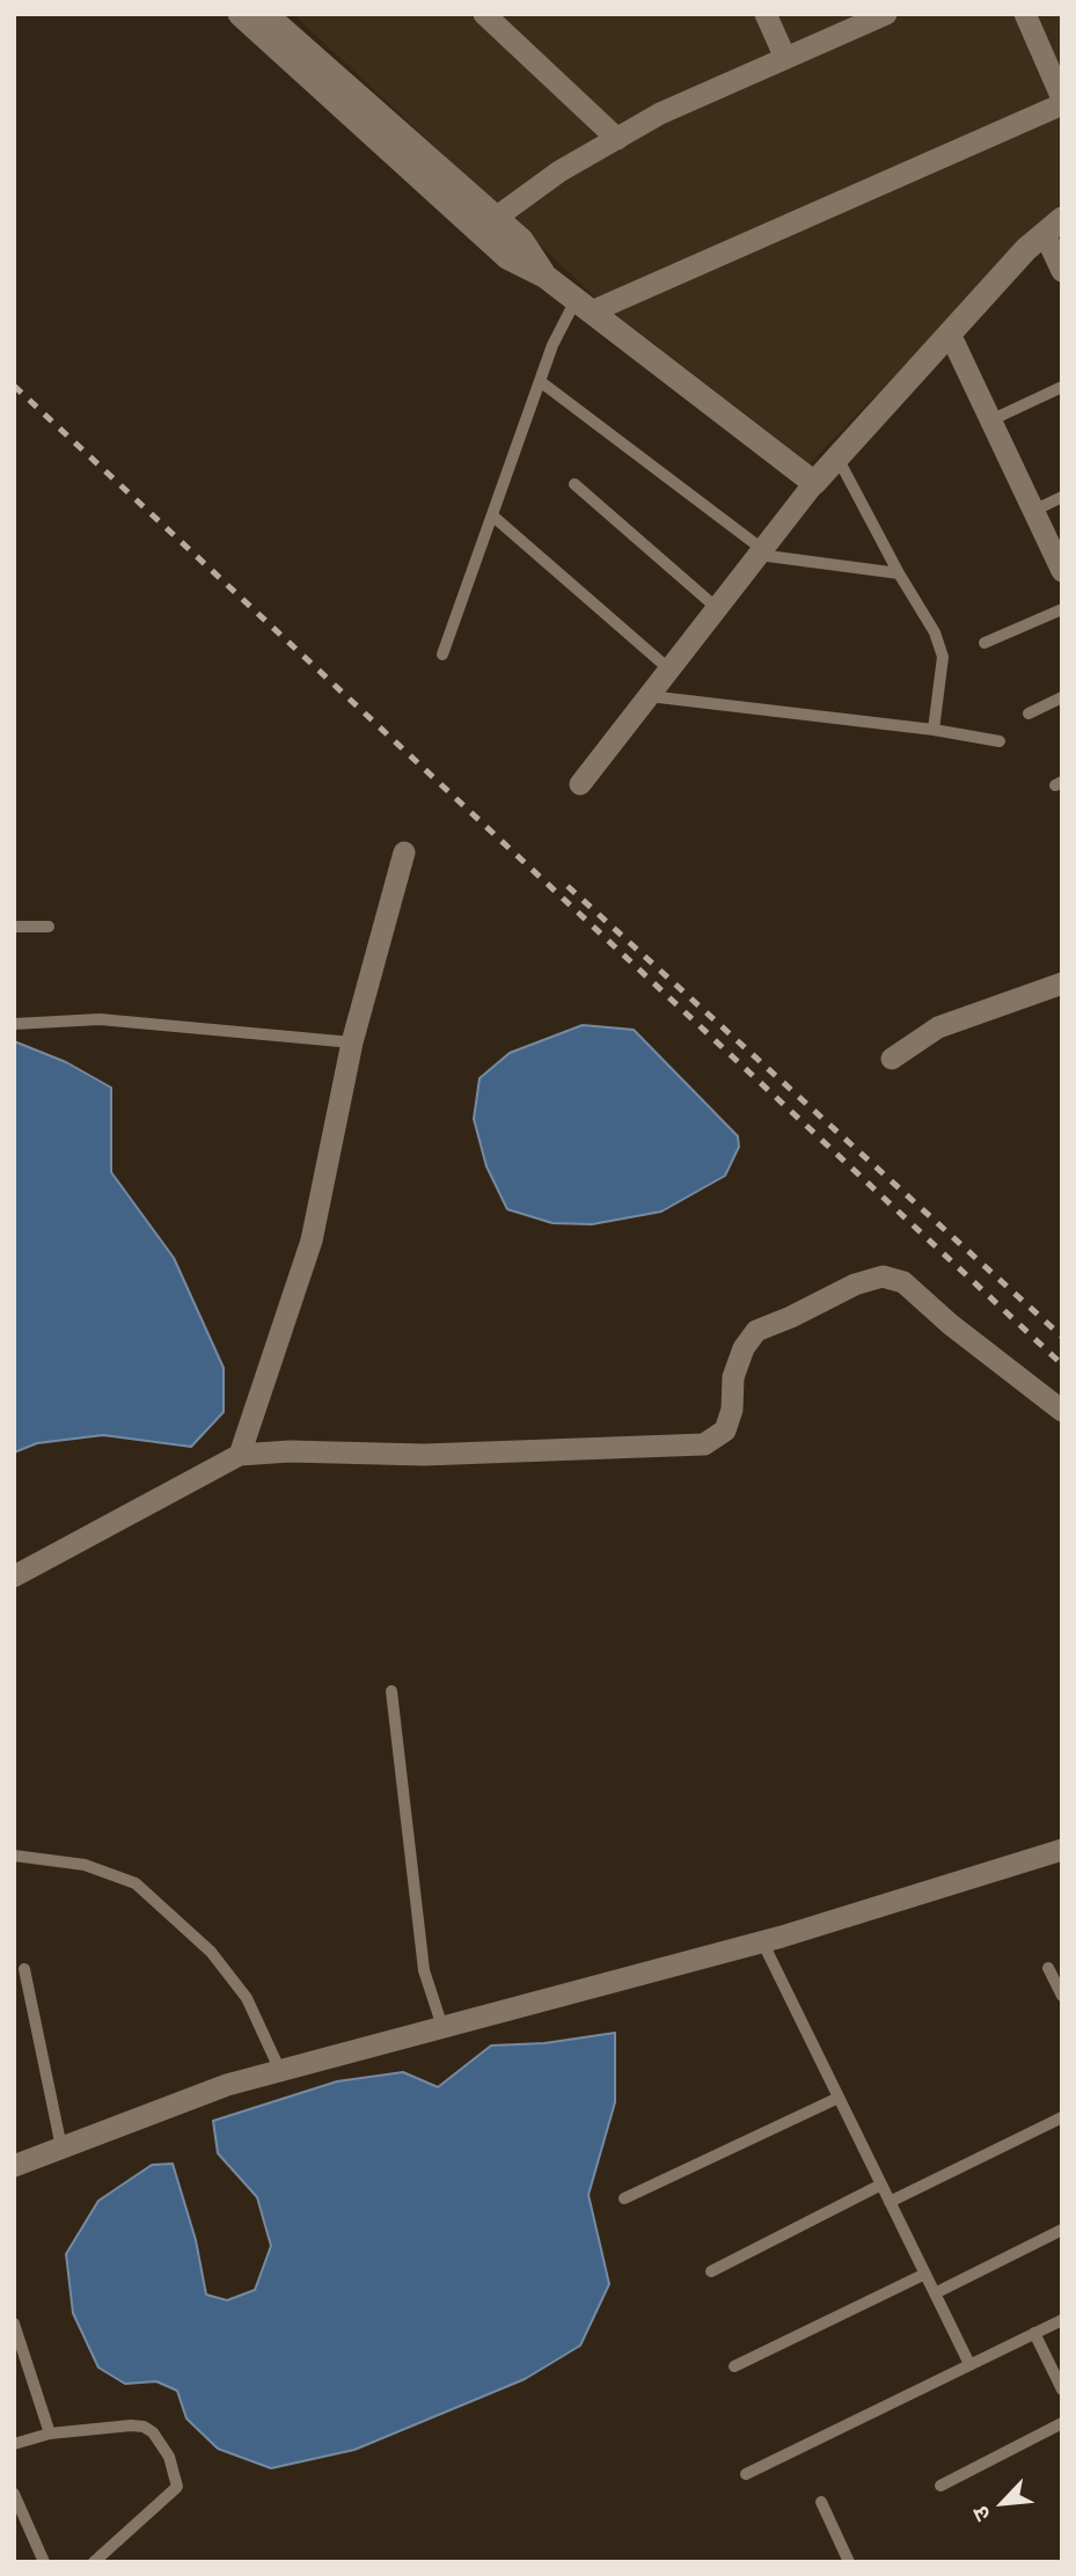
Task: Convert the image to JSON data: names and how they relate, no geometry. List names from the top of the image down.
{
  "north": "bottom left"
}
